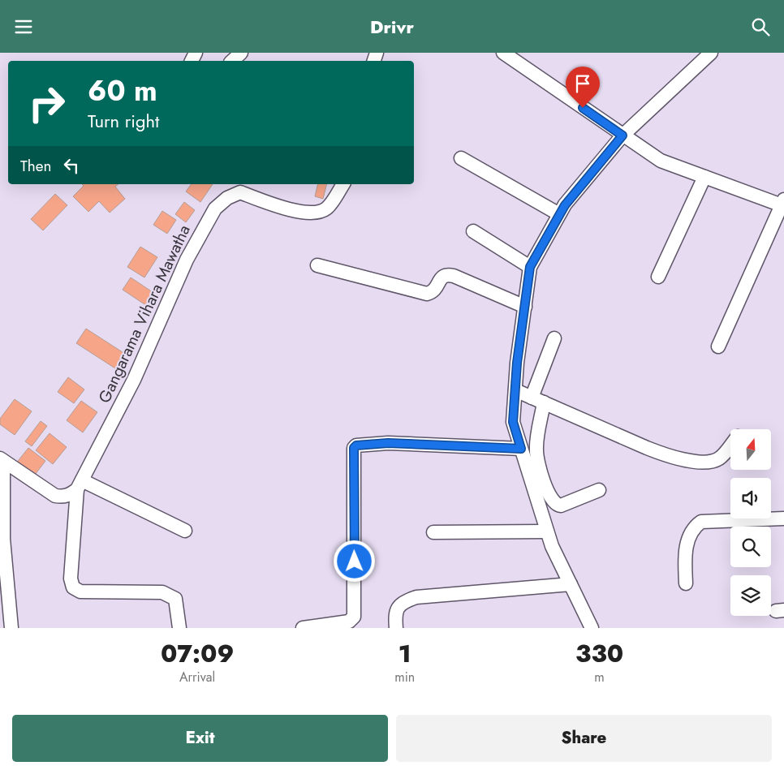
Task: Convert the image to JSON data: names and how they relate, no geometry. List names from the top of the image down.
{
  "streets": {
    "street": ["Gangarama Vihara Mawatha"]
  },
  "north": "top",
  "page": {
    "header": "Drivr",
    "turn": ["60 m", "Turn right"],
    "then": "Then",
    "eta": [
      "07:09",
      "Arrival",
      "1",
      "min",
      "330",
      "m"
    ],
    "buttons": ["Exit", "Share"]
  }
}
